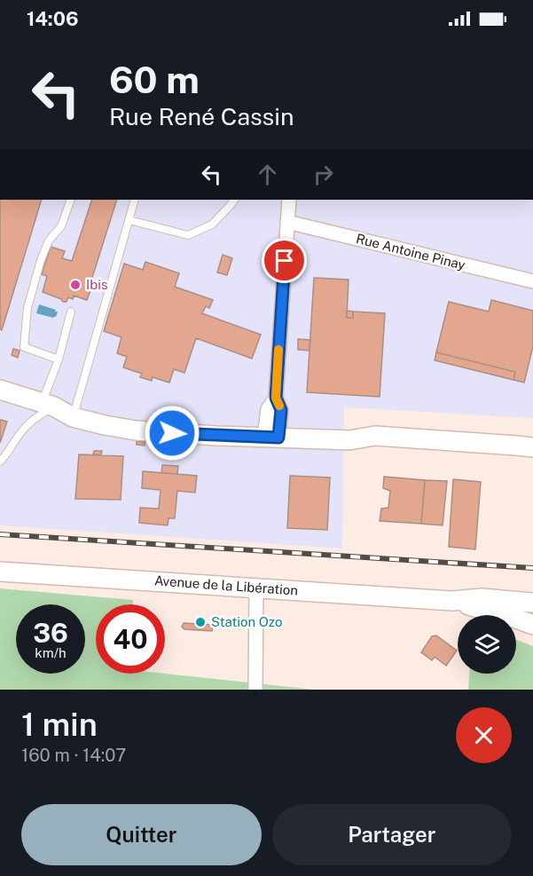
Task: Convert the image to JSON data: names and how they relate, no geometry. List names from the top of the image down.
{
  "streets": {
    "street": ["Rue Antoine Pinay", "Avenue de la Libération"]
  },
  "places": ["Ibis", "Station Ozo"],
  "page": {
    "status": "14:06",
    "turn": ["60 m", "Rue René Cassin"],
    "speed": "36 km/h",
    "limit": "40",
    "heading": ["1 min", "160 m · 14:07"],
    "buttons": ["Quitter", "Partager"]
  }
}
